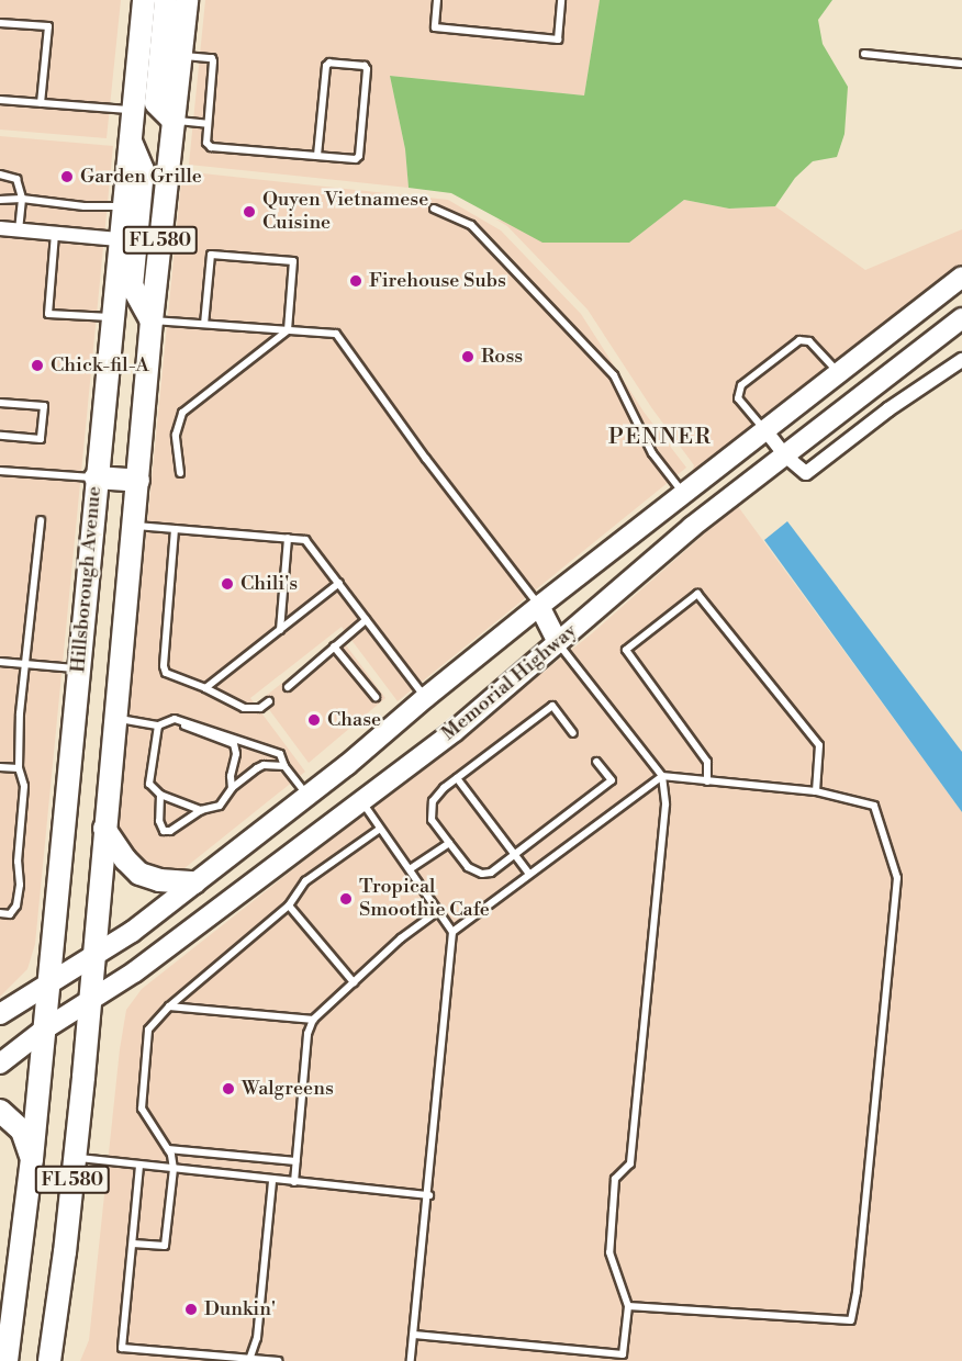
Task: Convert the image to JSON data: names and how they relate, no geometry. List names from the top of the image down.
{
  "streets": {
    "main road": ["FL 580", "Hillsborough Avenue", "Memorial Highway"]
  },
  "crossings": [
    ["FL 580", "Hillsborough Avenue"],
    ["FL 580", "Memorial Highway"],
    ["Hillsborough Avenue", "Memorial Highway"]
  ],
  "districts": ["PENNER"],
  "places": [
    "Garden Grille",
    "Quyen Vietnamese Cuisine",
    "Firehouse Subs",
    "Ross",
    "Chick-fil-A",
    "Chili's",
    "Chase",
    "Tropical Smoothie Cafe",
    "Walgreens",
    "Dunkin'"
  ]
}
